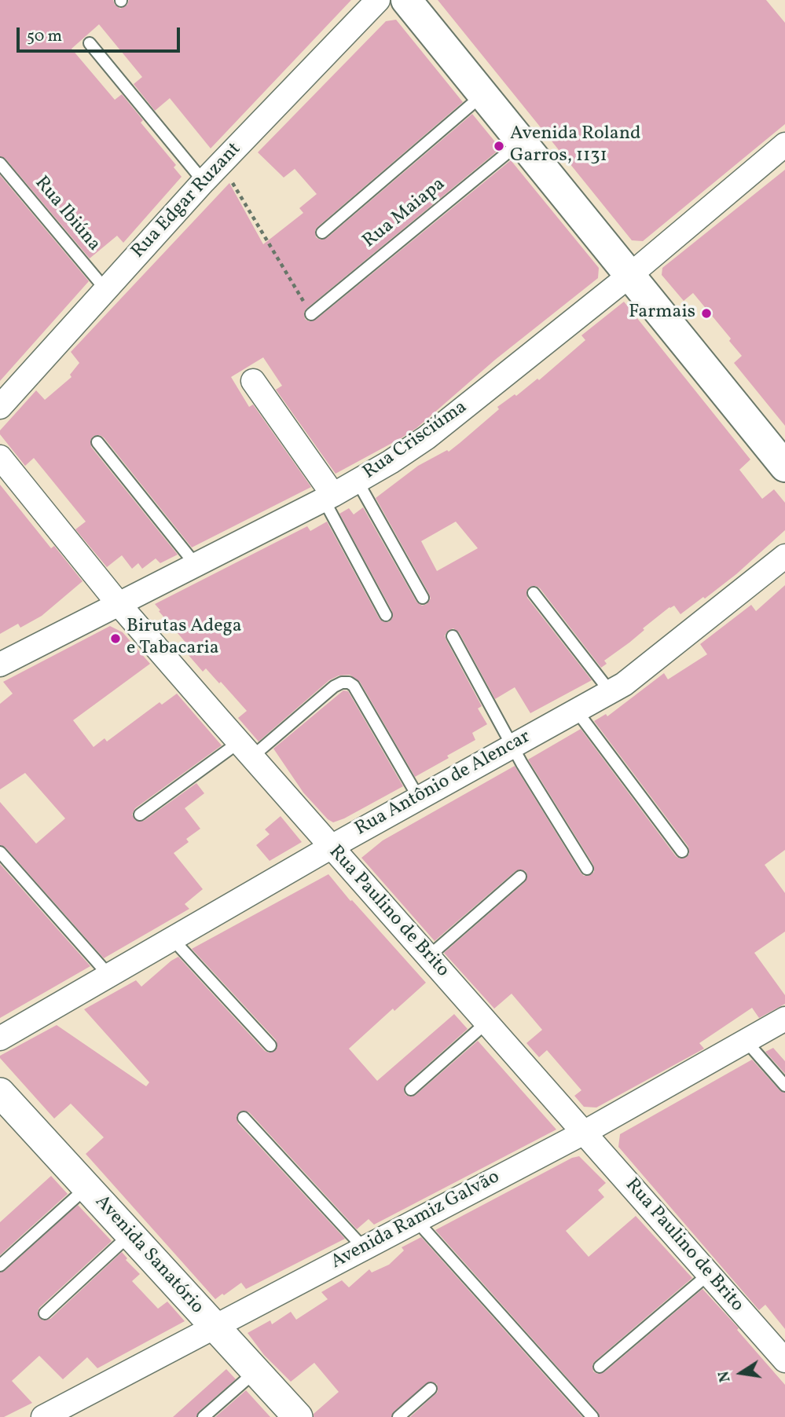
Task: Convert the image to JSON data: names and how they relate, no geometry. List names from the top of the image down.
{
  "streets": {
    "street": [
      "Rua Edgar Ruzant",
      "Rua Crisciúma",
      "Rua Antônio de Alencar",
      "Rua Paulino de Brito",
      "Avenida Ramiz Galvão",
      "Avenida Sanatório"
    ],
    "lane": ["Rua Maiapa", "Rua Ibiúna"]
  },
  "crossings": [
    ["Rua Edgar Ruzant", "Rua Ibiúna"],
    ["Rua Crisciúma", "Rua Paulino de Brito"],
    ["Rua Antônio de Alencar", "Rua Paulino de Brito"],
    ["Rua Paulino de Brito", "Avenida Ramiz Galvão"],
    ["Avenida Ramiz Galvão", "Avenida Sanatório"]
  ],
  "places": ["Avenida Roland Garros, 1131", "Farmais", "Birutas Adega e Tabacaria"],
  "scale_bar": "50 m",
  "north": "left"
}
